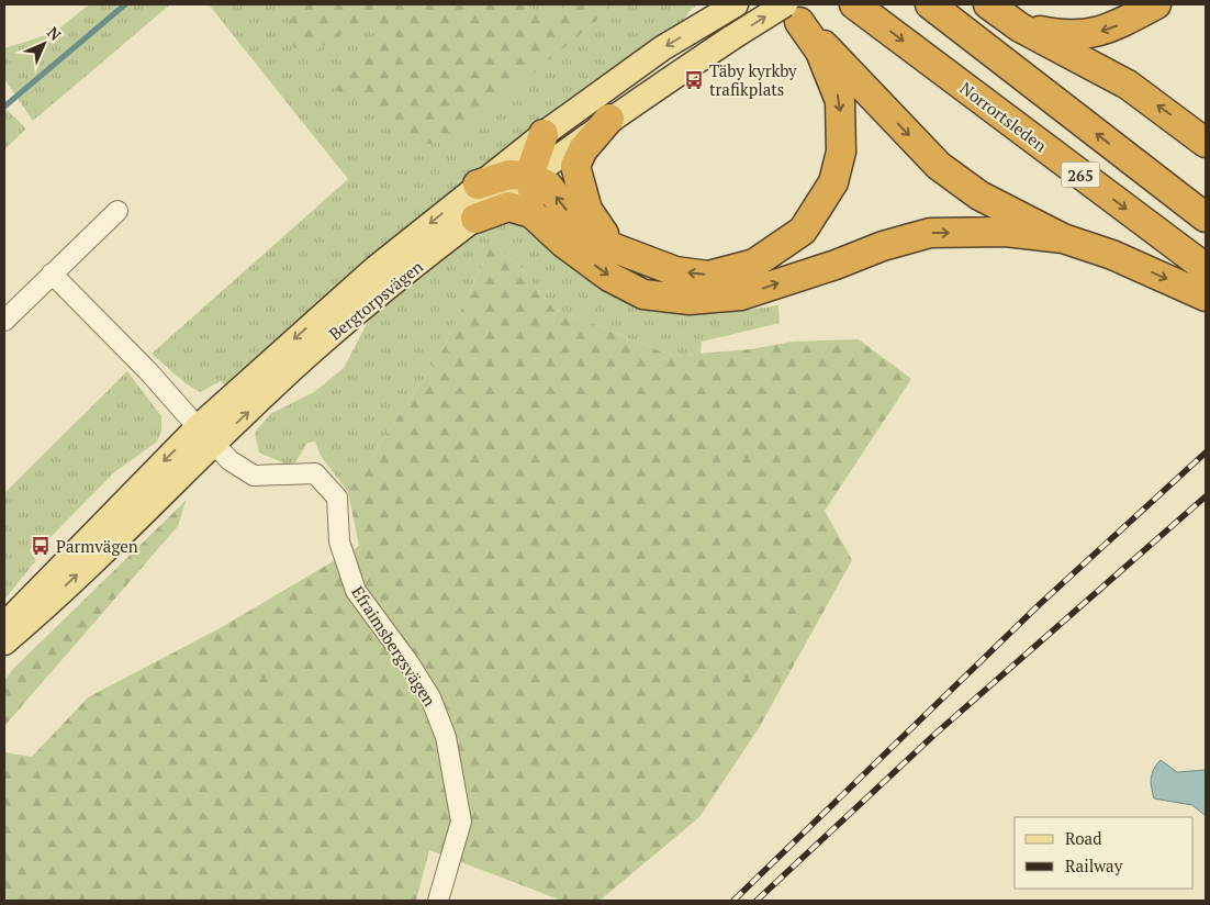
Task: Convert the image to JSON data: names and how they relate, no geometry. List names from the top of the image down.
{
  "streets": {
    "highway": ["Norrortsleden", "265"],
    "main road": ["Bergtorpsvägen"],
    "street": ["Efraimsbergsvägen"]
  },
  "crossings": [
    ["Bergtorpsvägen", "Efraimsbergsvägen"]
  ],
  "places": {
    "bus stop": ["Täby kyrkby trafikplats", "Parmvägen"]
  },
  "legend": ["Road", "Railway"],
  "north": "top right"
}
